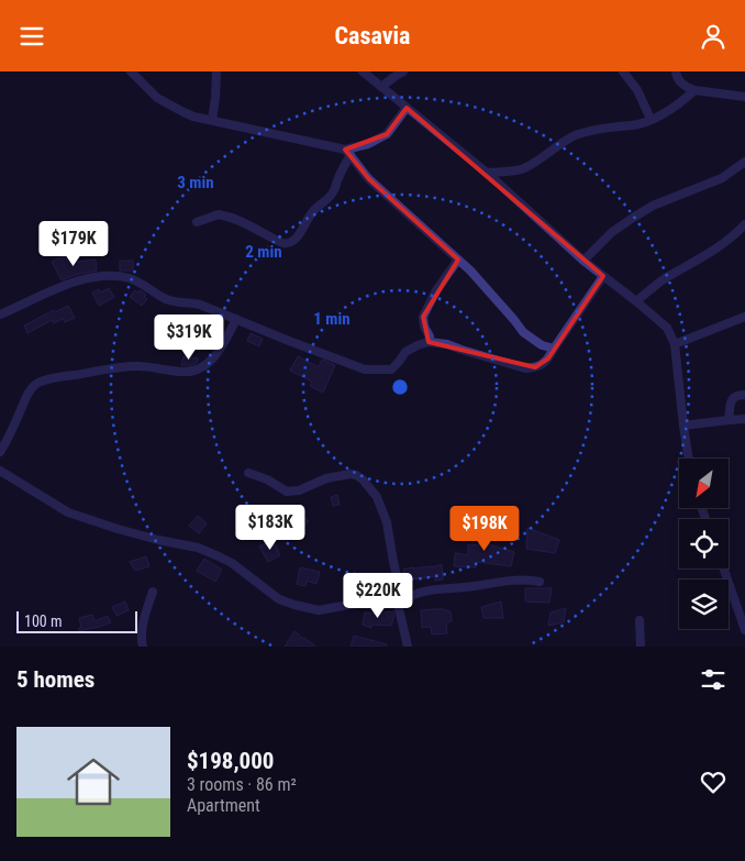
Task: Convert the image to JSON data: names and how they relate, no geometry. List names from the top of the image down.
{
  "scale_bar": "100 m",
  "north": "bottom left",
  "page": {
    "header": "Casavia",
    "price": [
      "$179K",
      "$319K",
      "$183K",
      "$198K",
      "$220K"
    ],
    "scale": "100 m",
    "heading": "5 homes",
    "list": [
      {
        "name": "$198,000",
        "note": "3 rooms · 86 m² · Apartment"
      }
    ]
  },
  "rings": ["3 min", "2 min", "1 min"]
}
